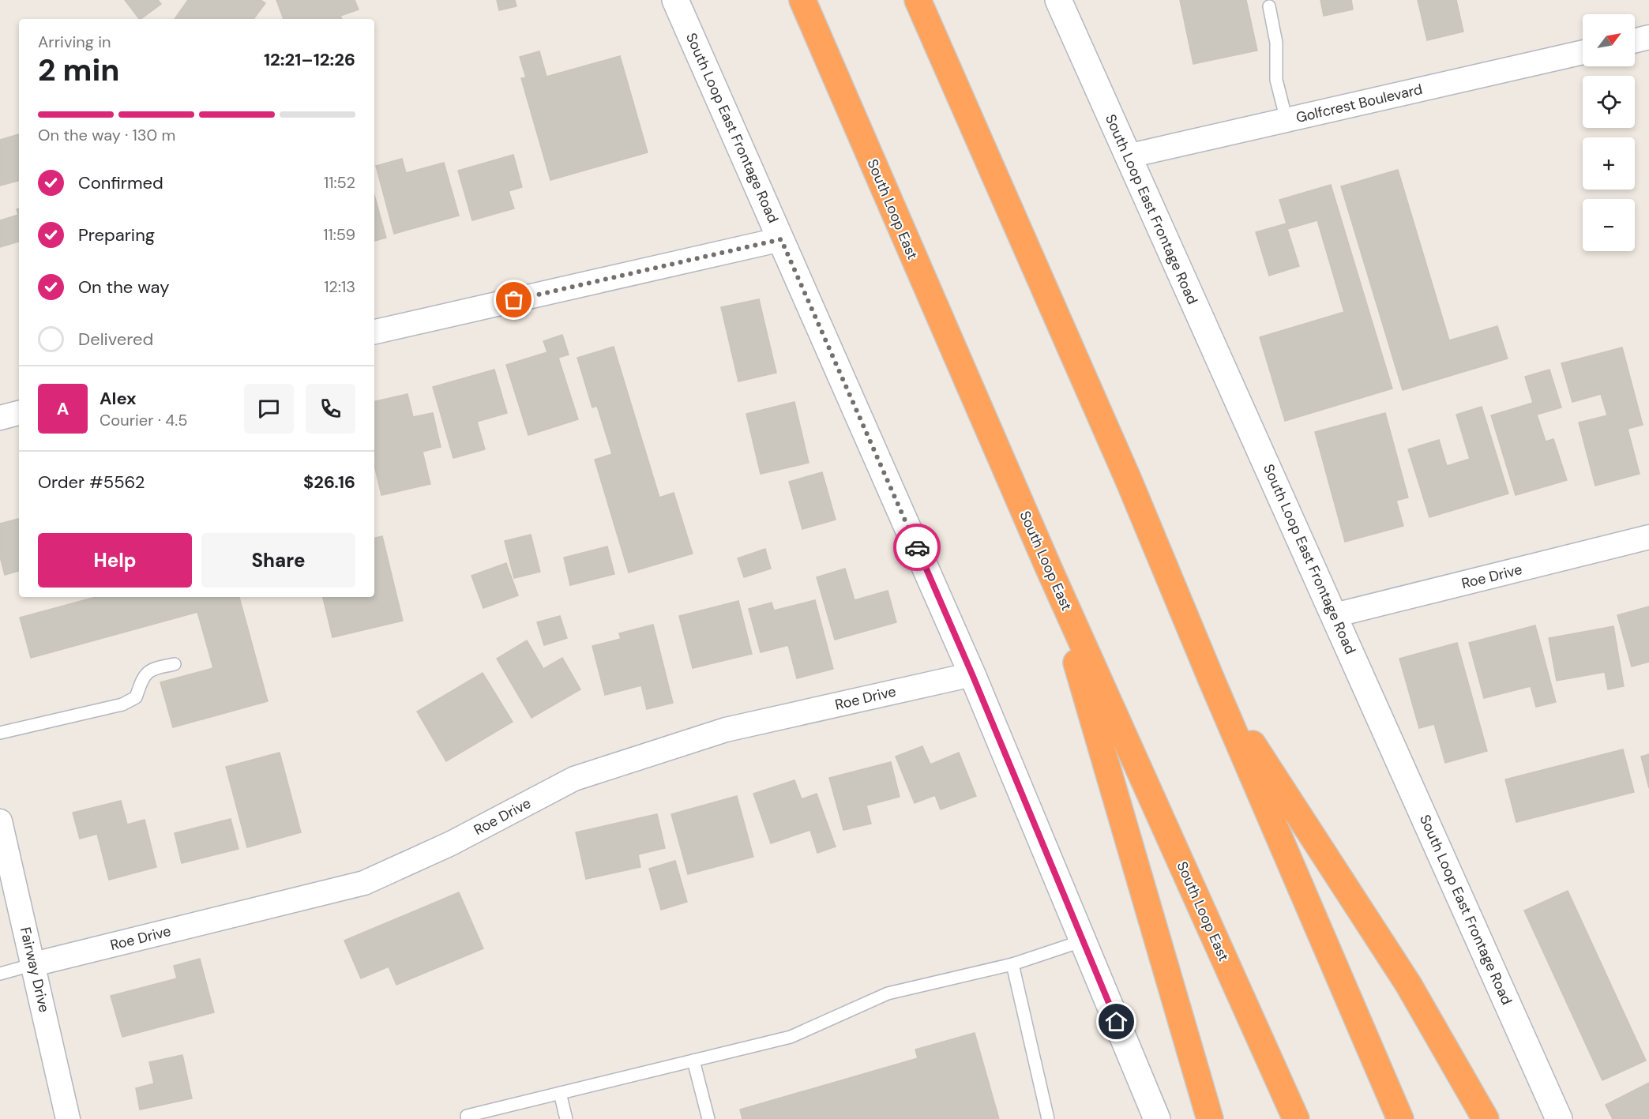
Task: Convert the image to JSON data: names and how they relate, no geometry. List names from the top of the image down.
{
  "streets": {
    "highway": ["South Loop East"],
    "main road": ["South Loop East Frontage Road"],
    "street": ["Golfcrest Boulevard", "Roe Drive", "Fairway Drive"]
  },
  "crossings": [
    ["Golfcrest Boulevard", "South Loop East Frontage Road"],
    ["South Loop East Frontage Road", "Roe Drive"],
    ["Roe Drive", "Fairway Drive"]
  ],
  "north": "top right",
  "page": {
    "map_buttons": ["+", "−"],
    "heading": ["2 min", "Arriving in", "12:21–12:26"],
    "panel": [
      "Alex",
      "Courier · 4.5",
      "Order #5562",
      "$26.16"
    ],
    "bar": "On the way · 130 m",
    "list": [
      ["Confirmed", "11:52"],
      ["Preparing", "11:59"],
      ["On the way", "12:13"],
      "Delivered"
    ],
    "round": "A",
    "buttons": ["Help", "Share"]
  }
}
